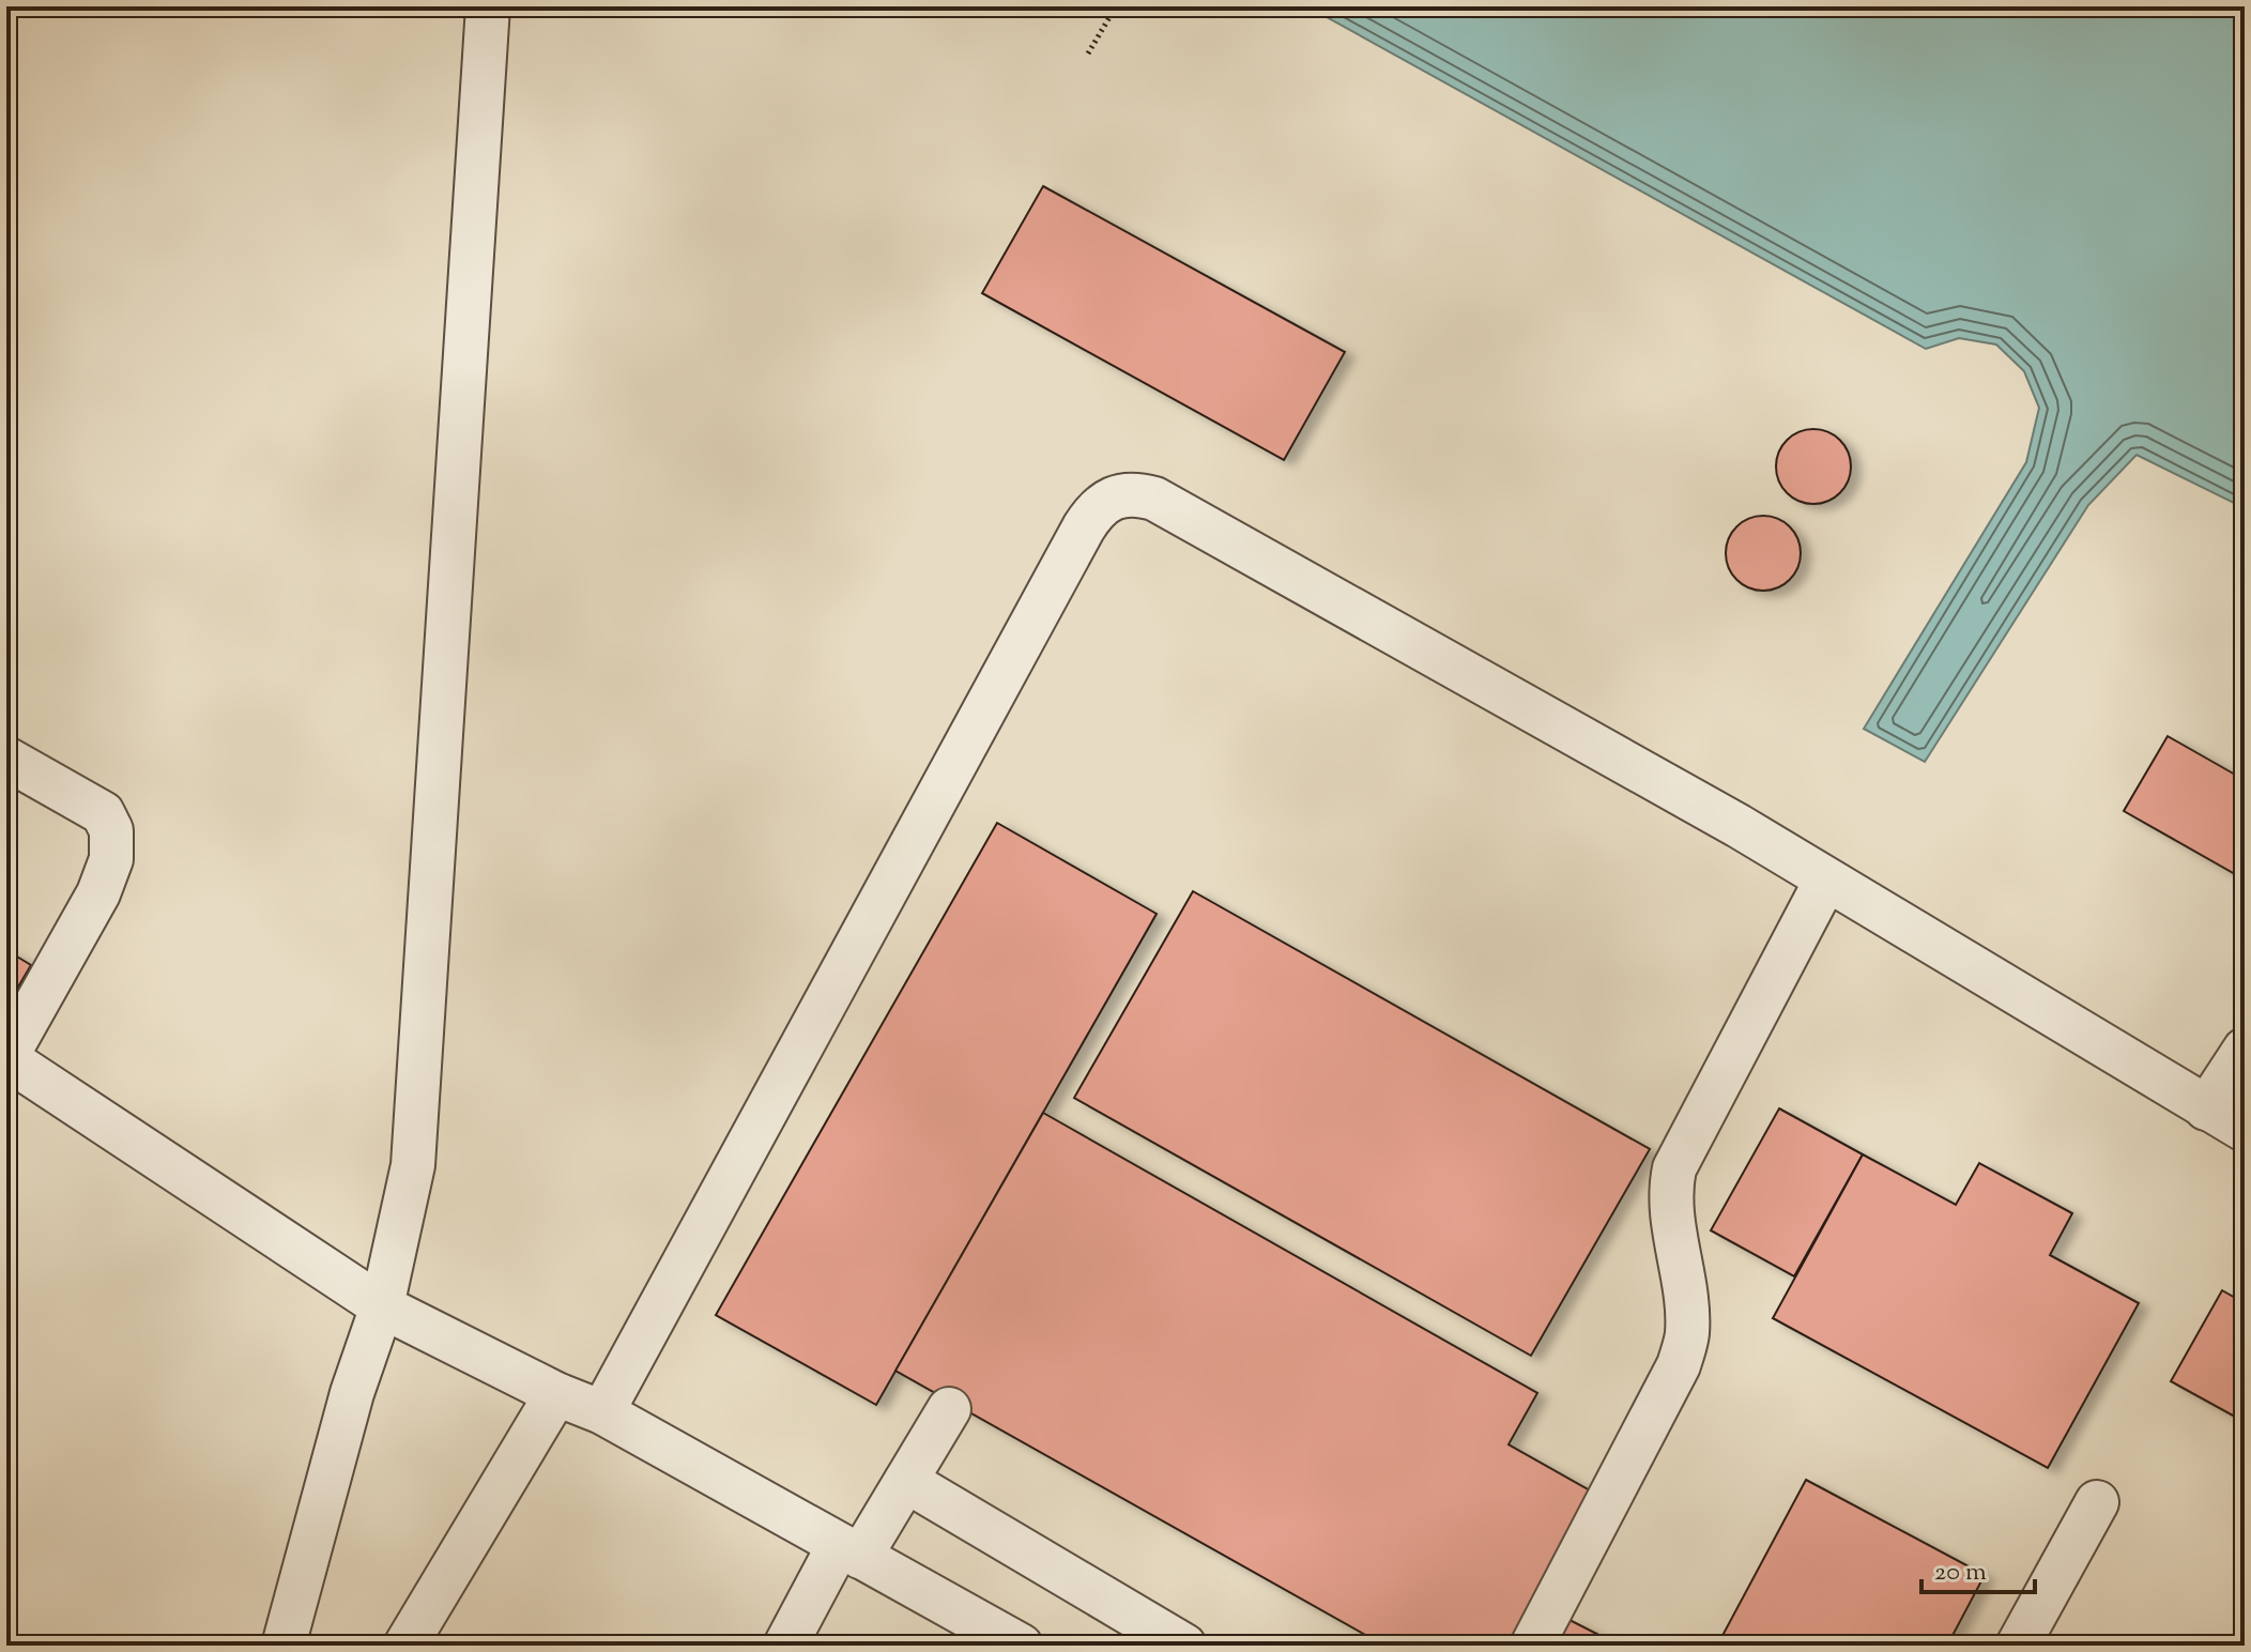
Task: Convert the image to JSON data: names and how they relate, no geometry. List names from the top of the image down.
{
  "scale_bar": "20 m"
}
